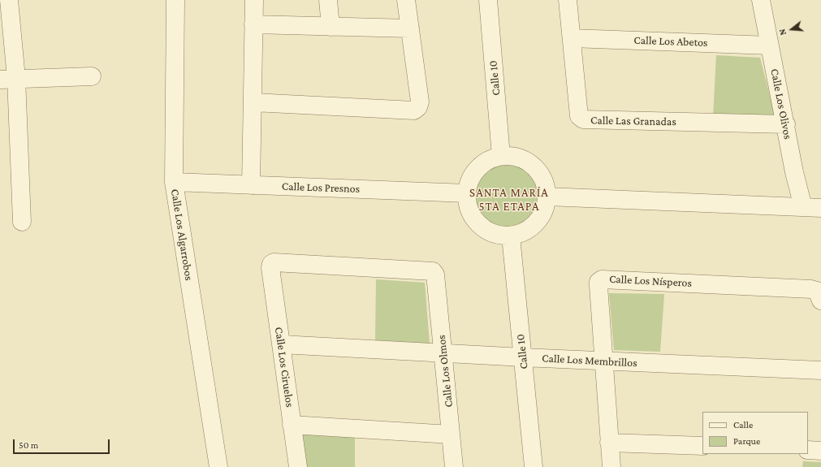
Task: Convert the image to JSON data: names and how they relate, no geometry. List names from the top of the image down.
{
  "streets": {
    "street": [
      "Calle Los Abetos",
      "Calle 10",
      "Calle Los Olivos",
      "Calle Las Granadas",
      "Calle Los Presnos",
      "Calle Los Algarrobos",
      "Calle Los Nísperos",
      "Calle Los Membrillos",
      "Calle Los Ciruelos",
      "Calle Los Olmos"
    ]
  },
  "crossings": [
    ["Calle Los Abetos", "Calle Los Olivos"],
    ["Calle Los Abetos", "Calle Las Granadas"],
    ["Calle 10", "Calle Los Presnos"],
    ["Calle 10", "Calle Los Membrillos"],
    ["Calle Los Olivos", "Calle Las Granadas"],
    ["Calle Los Presnos", "Calle Los Algarrobos"],
    ["Calle Los Nísperos", "Calle Los Membrillos"],
    ["Calle Los Membrillos", "Calle Los Ciruelos"],
    ["Calle Los Membrillos", "Calle Los Olmos"],
    ["Calle Los Ciruelos", "Calle Los Olmos"]
  ],
  "districts": ["SANTA MARÍA 5TA ETAPA"],
  "legend": ["Calle", "Parque"],
  "scale_bar": "50 m",
  "north": "left"
}
